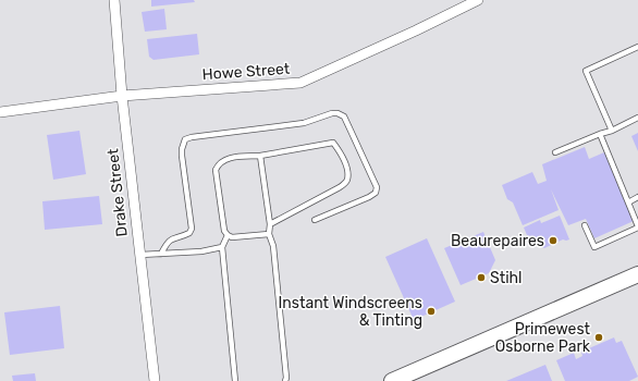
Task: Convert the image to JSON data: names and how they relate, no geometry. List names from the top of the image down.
{
  "streets": {
    "street": ["Howe Street", "Drake Street"]
  },
  "crossings": [
    ["Howe Street", "Drake Street"]
  ],
  "places": [
    "Beaurepaires",
    "Stihl",
    "Instant Windscreens & Tinting",
    "Primewest Osborne Park"
  ]
}
